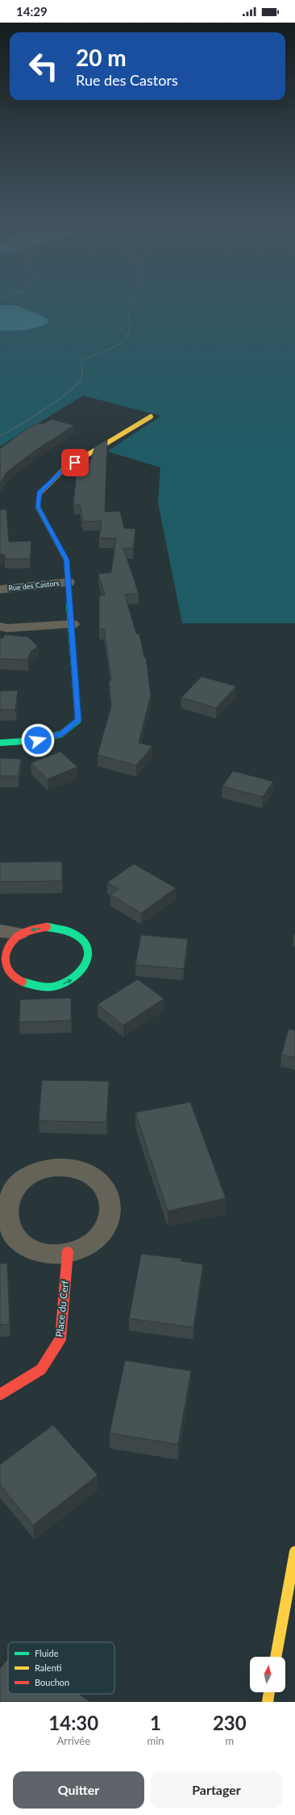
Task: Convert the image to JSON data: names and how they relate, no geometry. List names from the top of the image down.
{
  "streets": {
    "street": ["Rue des Castors", "Place du Cerf"]
  },
  "legend": ["Fluide", "Ralenti", "Bouchon"],
  "north": "top",
  "page": {
    "status": "14:29",
    "turn": ["20 m", "Rue des Castors"],
    "eta": [
      "14:30",
      "Arrivée",
      "1",
      "min",
      "230",
      "m"
    ],
    "buttons": ["Quitter", "Partager"]
  }
}
